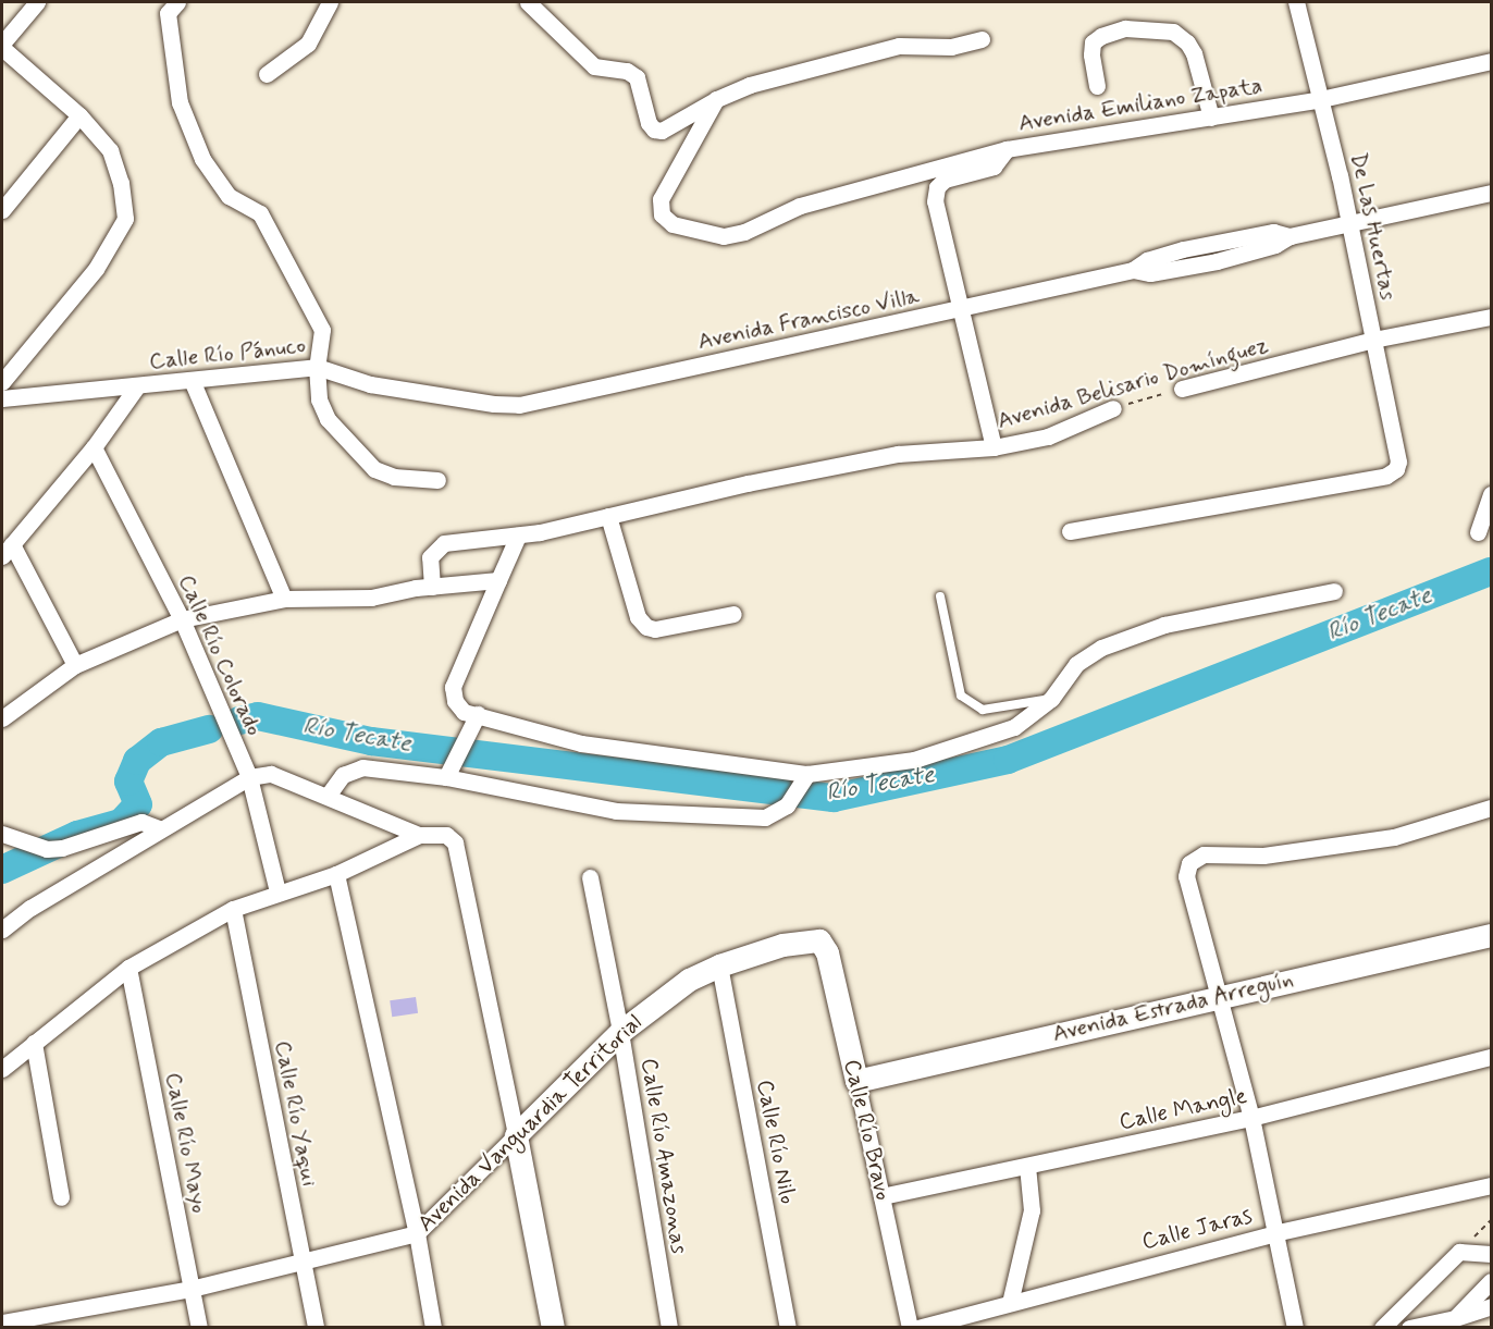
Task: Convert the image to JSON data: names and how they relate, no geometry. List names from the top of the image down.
{
  "streets": {
    "street": [
      "Avenida Emiliano Zapata",
      "De Las Huertas",
      "Avenida Francisco Villa",
      "Calle Río Pánuco",
      "Avenida Belisario Domínguez",
      "Calle Río Colorado",
      "Avenida Estrada Arreguín",
      "Calle Mangle",
      "Calle Río Yaqui",
      "Avenida Vanguardia Territorial",
      "Calle Río Bravo",
      "Calle Río Nilo",
      "Calle Río Mayo",
      "Calle Río Amazonas",
      "Calle Jaras"
    ]
  },
  "crossings": [
    ["Avenida Emiliano Zapata", "De Las Huertas"],
    ["De Las Huertas", "Avenida Francisco Villa"],
    ["De Las Huertas", "Avenida Belisario Domínguez"],
    ["Avenida Francisco Villa", "Calle Río Pánuco"],
    ["Avenida Estrada Arreguín", "Calle Río Bravo"],
    ["Calle Mangle", "Calle Río Bravo"],
    ["Calle Río Yaqui", "Avenida Vanguardia Territorial"],
    ["Avenida Vanguardia Territorial", "Calle Río Bravo"],
    ["Avenida Vanguardia Territorial", "Calle Río Nilo"],
    ["Avenida Vanguardia Territorial", "Calle Río Mayo"],
    ["Avenida Vanguardia Territorial", "Calle Río Amazonas"]
  ],
  "water": ["Río Tecate"]
}
